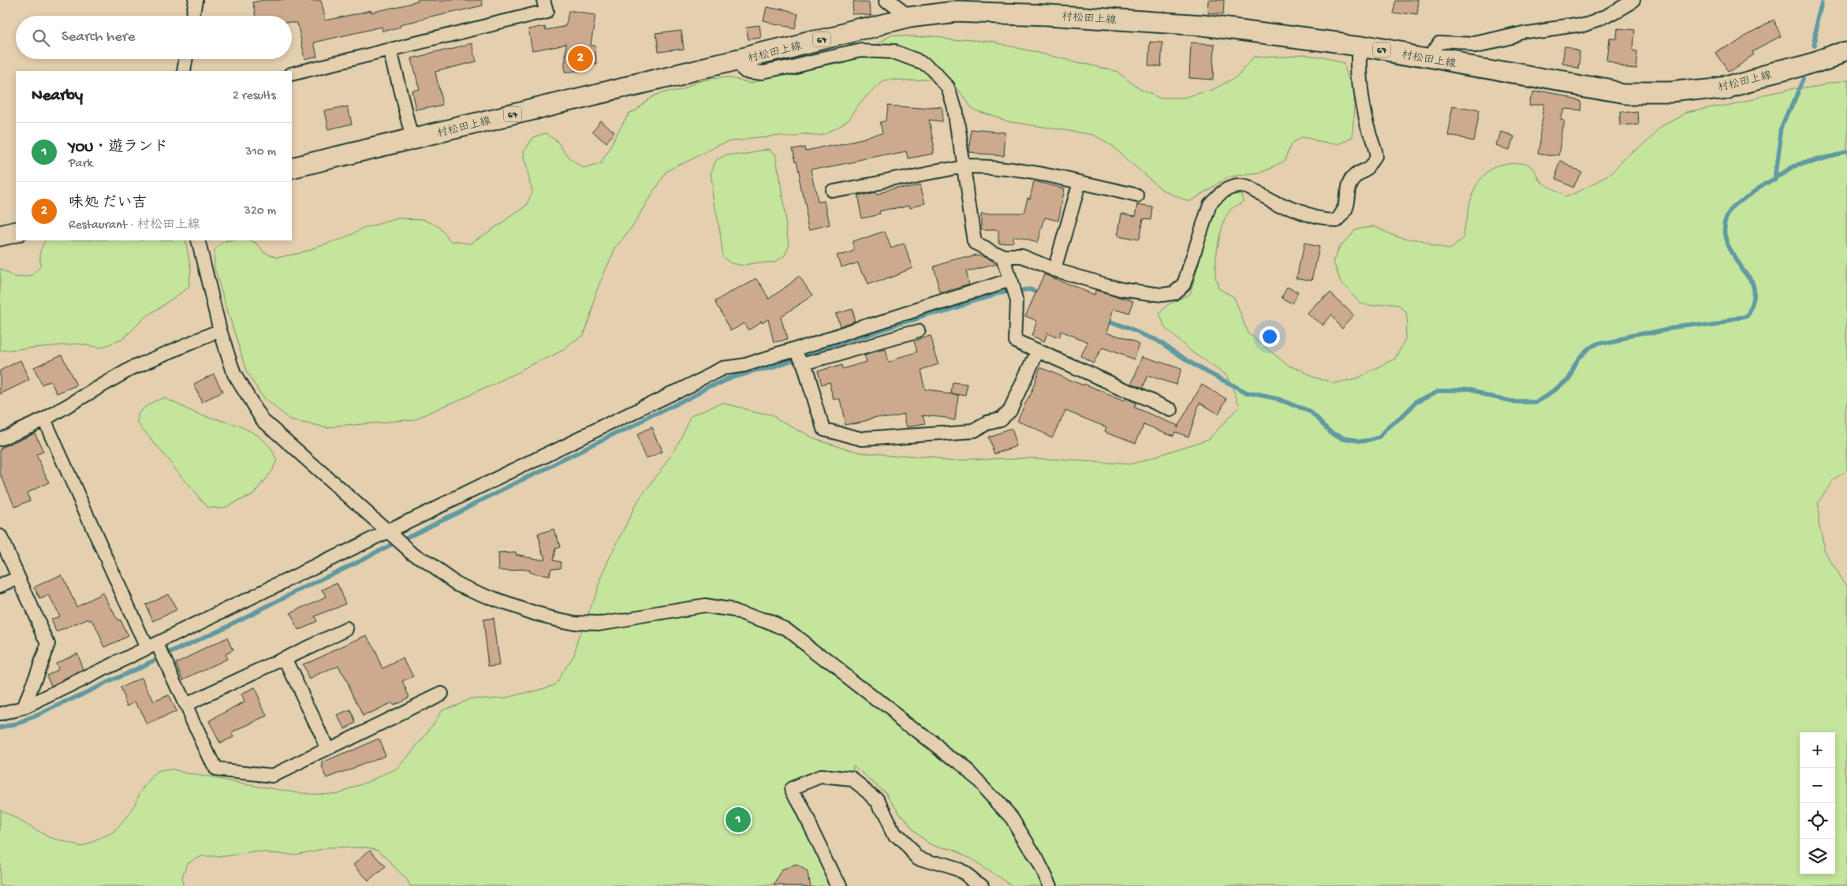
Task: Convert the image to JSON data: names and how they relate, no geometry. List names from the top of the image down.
{
  "streets": {
    "main road": ["村松田上線", "67"]
  },
  "page": {
    "search": "Search here",
    "pins": ["2", "1"],
    "heading": ["Nearby", "2 results"],
    "list": [
      {
        "mark": "1",
        "name": "YOU・遊ランド",
        "note": "Park",
        "value": "310 m"
      },
      {
        "mark": "2",
        "name": "味処 だい吉",
        "note": "Restaurant · 村松田上線",
        "value": "320 m"
      }
    ],
    "map_buttons": ["+", "−"]
  }
}
